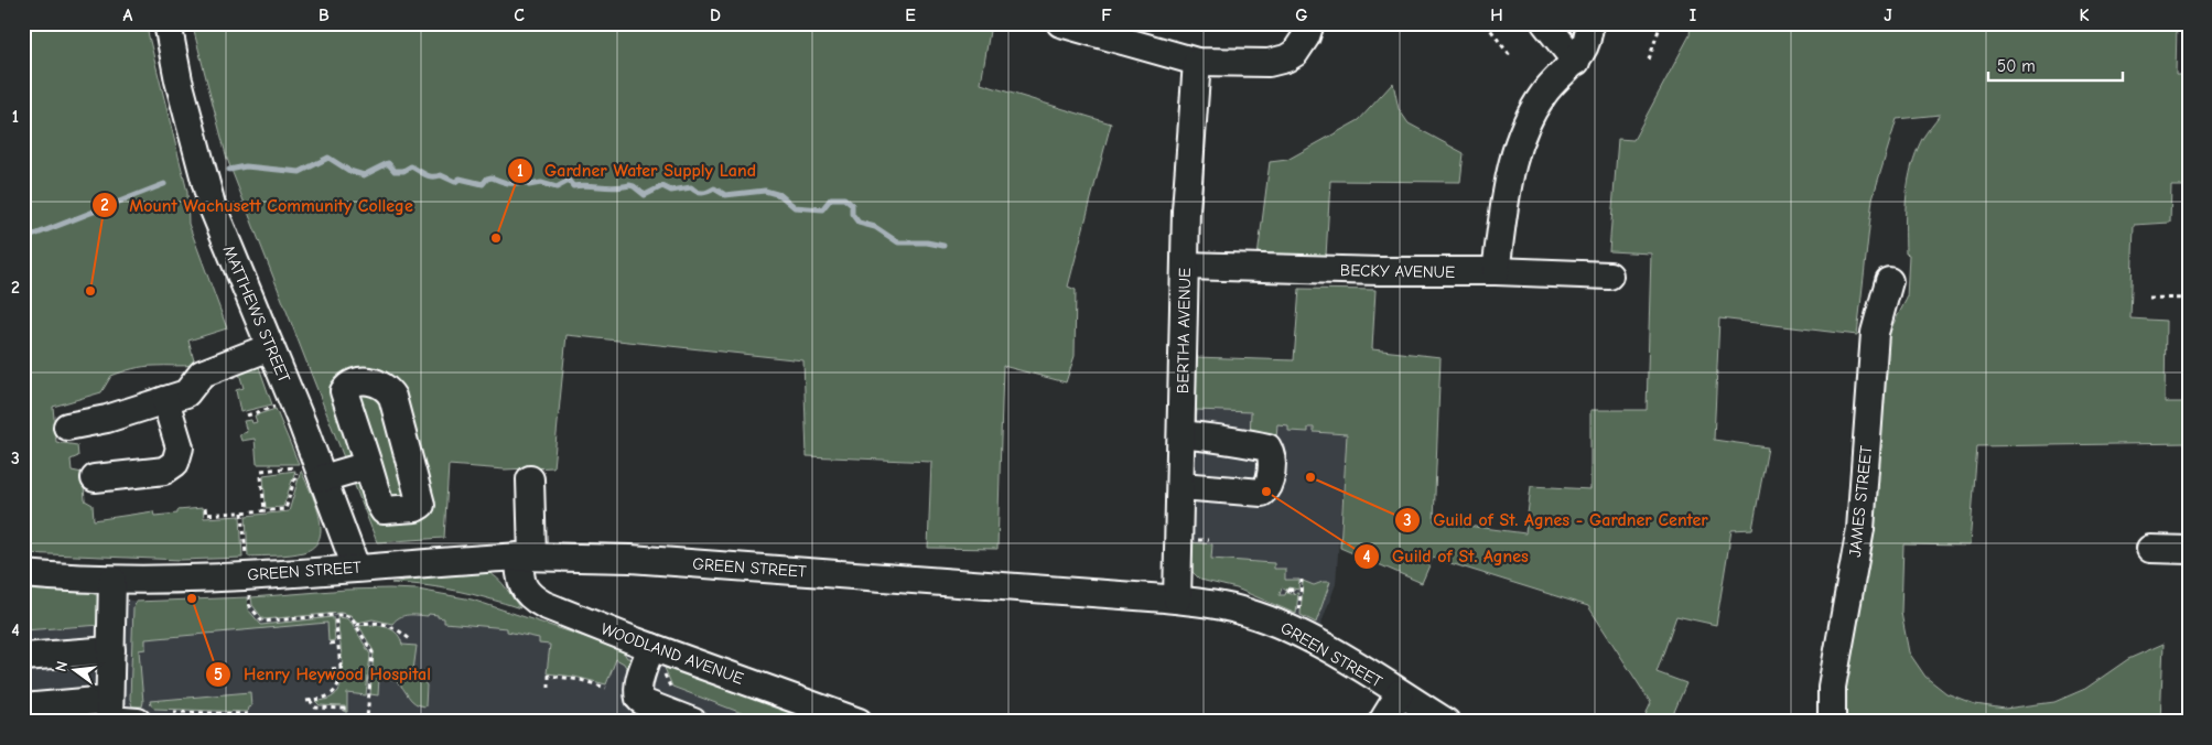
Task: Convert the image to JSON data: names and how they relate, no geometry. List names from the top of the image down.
{
  "streets": {
    "street": [
      "BECKY AVENUE",
      "MATTHEWS STREET",
      "BERTHA AVENUE",
      "JAMES STREET",
      "GREEN STREET",
      "WOODLAND AVENUE"
    ]
  },
  "crossings": [
    ["BECKY AVENUE", "BERTHA AVENUE"],
    ["MATTHEWS STREET", "GREEN STREET"],
    ["BERTHA AVENUE", "GREEN STREET"],
    ["GREEN STREET", "WOODLAND AVENUE"]
  ],
  "places": [
    "Gardner Water Supply Land",
    "Mount Wachusett Community College",
    "Guild of St. Agnes - Gardner Center",
    "Guild of St. Agnes",
    "Henry Heywood Hospital"
  ],
  "scale_bar": "50 m",
  "north": "left",
  "grid": {
    "columns": [
      "A",
      "B",
      "C",
      "D",
      "E",
      "F",
      "G",
      "H",
      "I",
      "J",
      "K"
    ],
    "rows": [
      "1",
      "2",
      "3",
      "4"
    ]
  }
}
